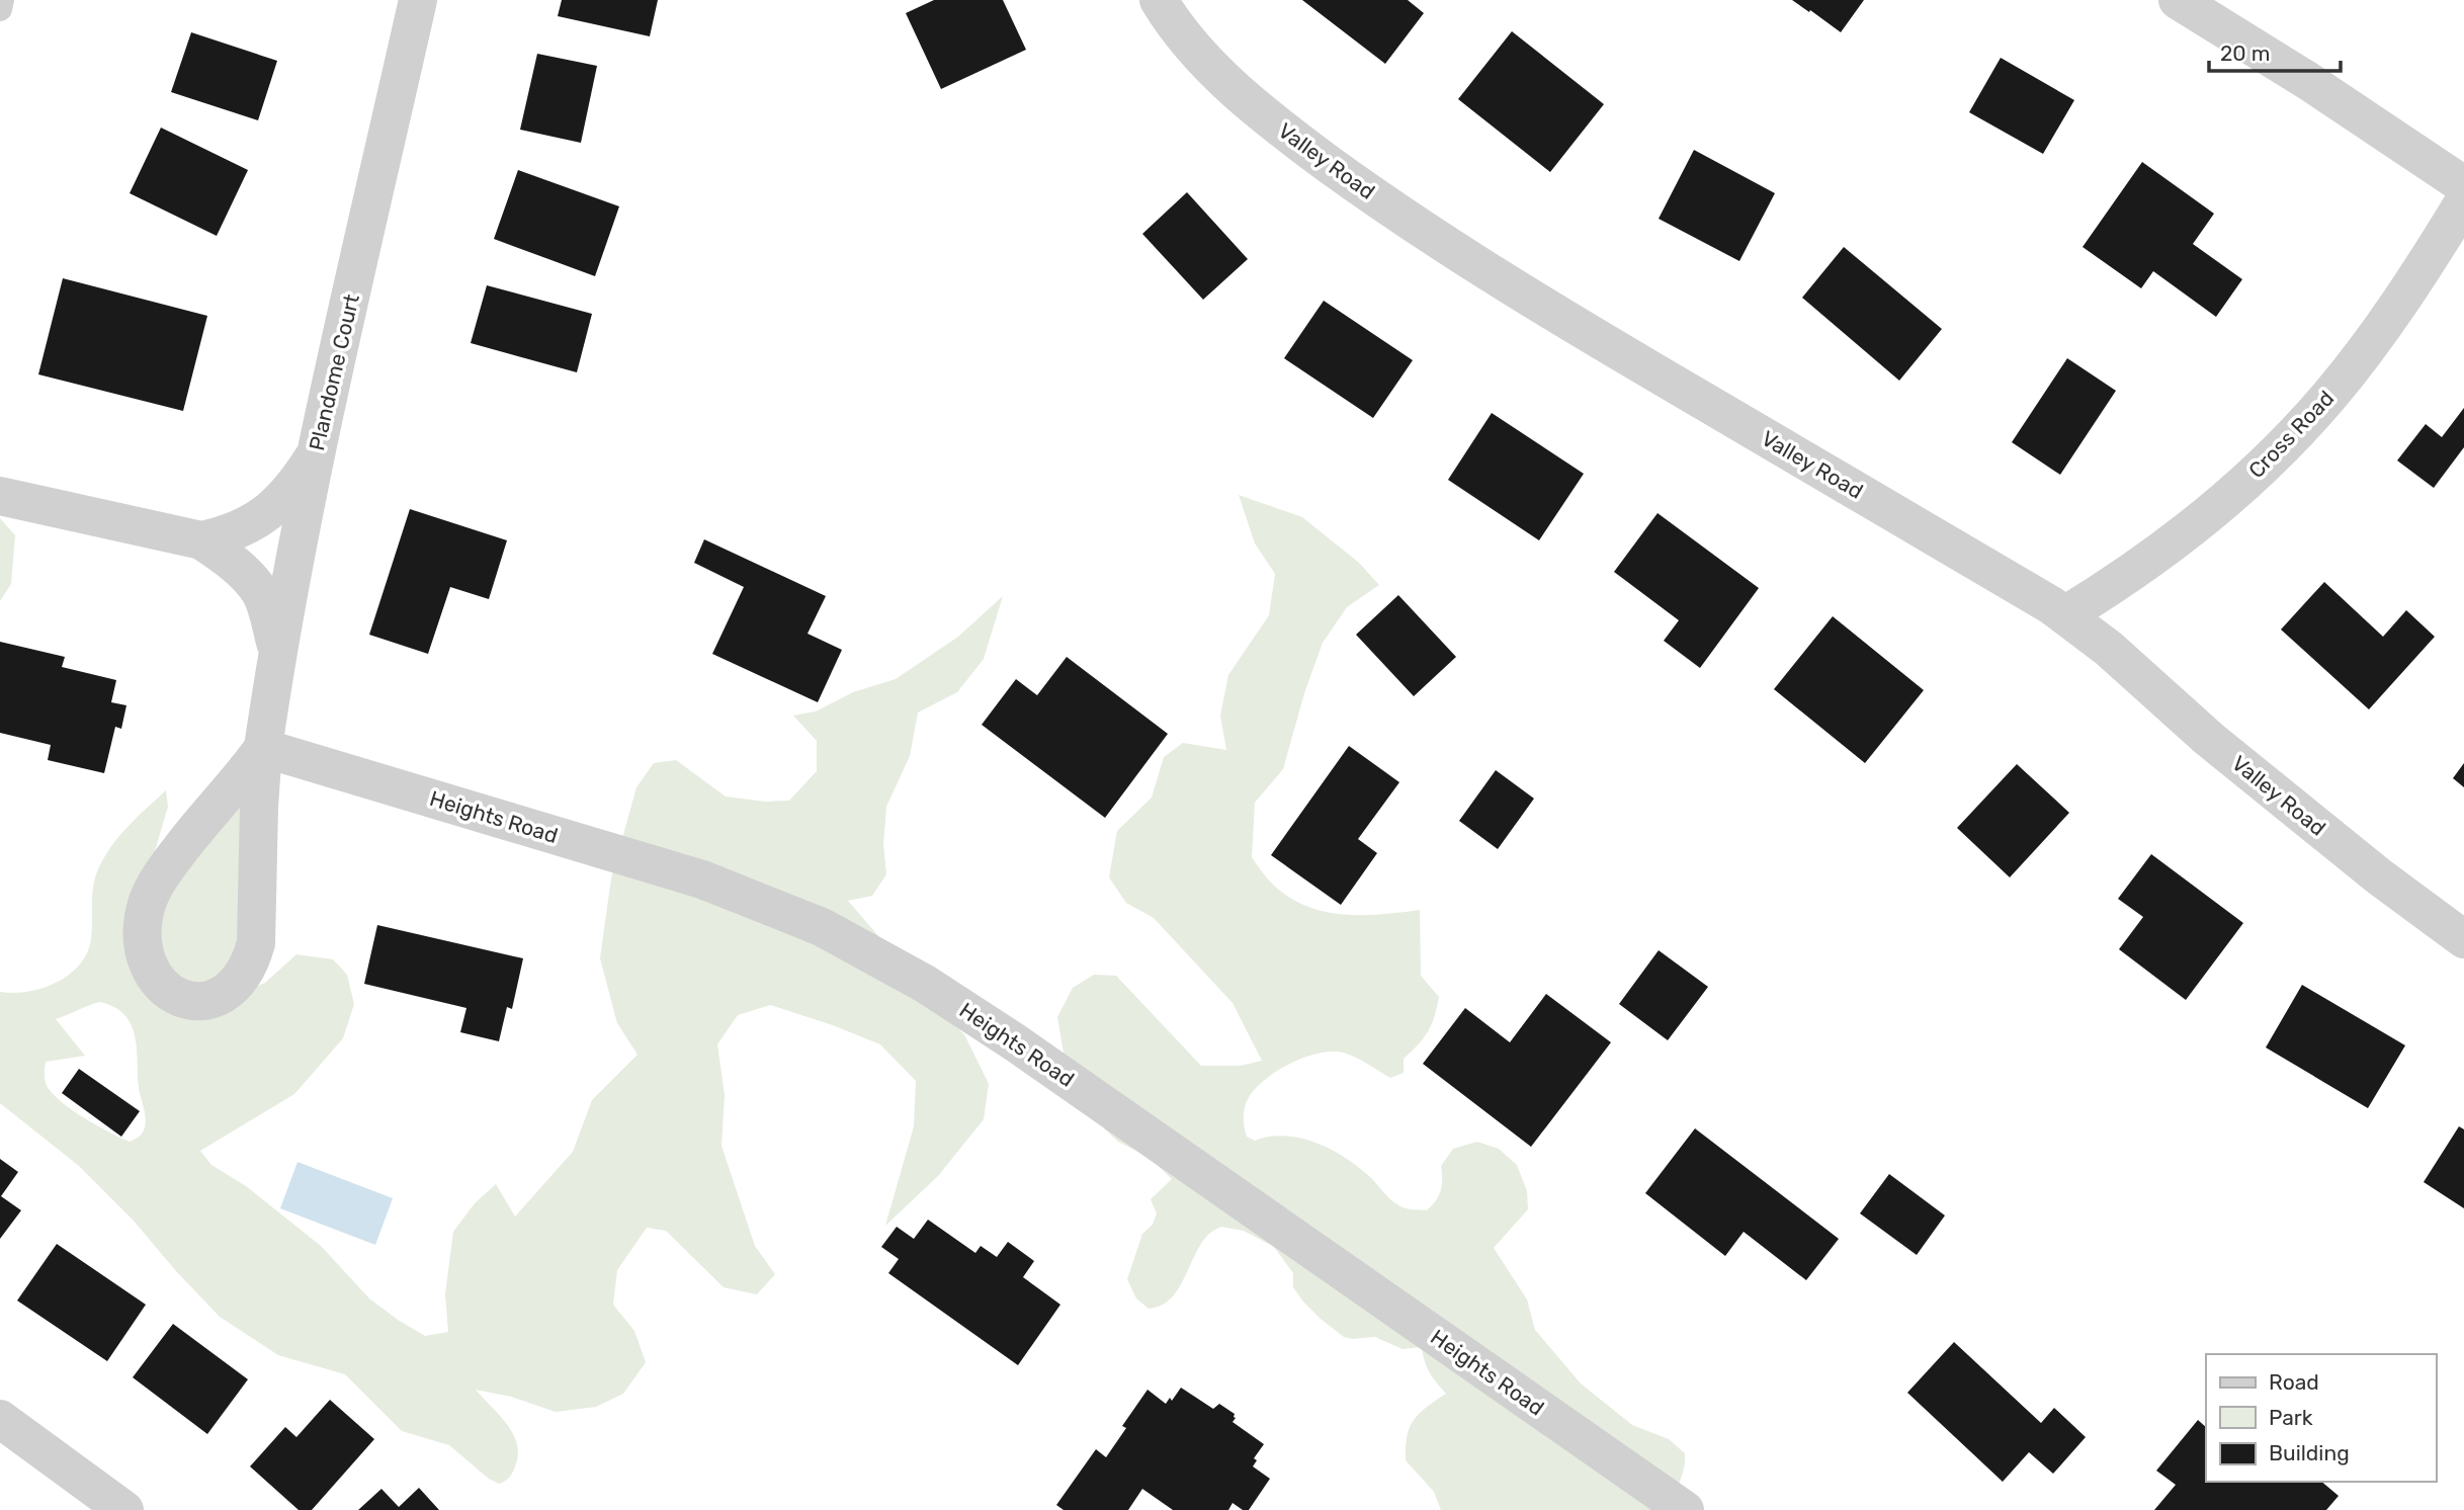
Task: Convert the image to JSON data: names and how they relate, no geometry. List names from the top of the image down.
{
  "streets": {
    "street": [
      "Valley Road",
      "Plandome Court",
      "Cross Road",
      "Heights Road"
    ]
  },
  "crossings": [
    ["Valley Road", "Cross Road"],
    ["Plandome Court", "Heights Road"]
  ],
  "legend": ["Road", "Park", "Building"],
  "scale_bar": "20 m"
}
